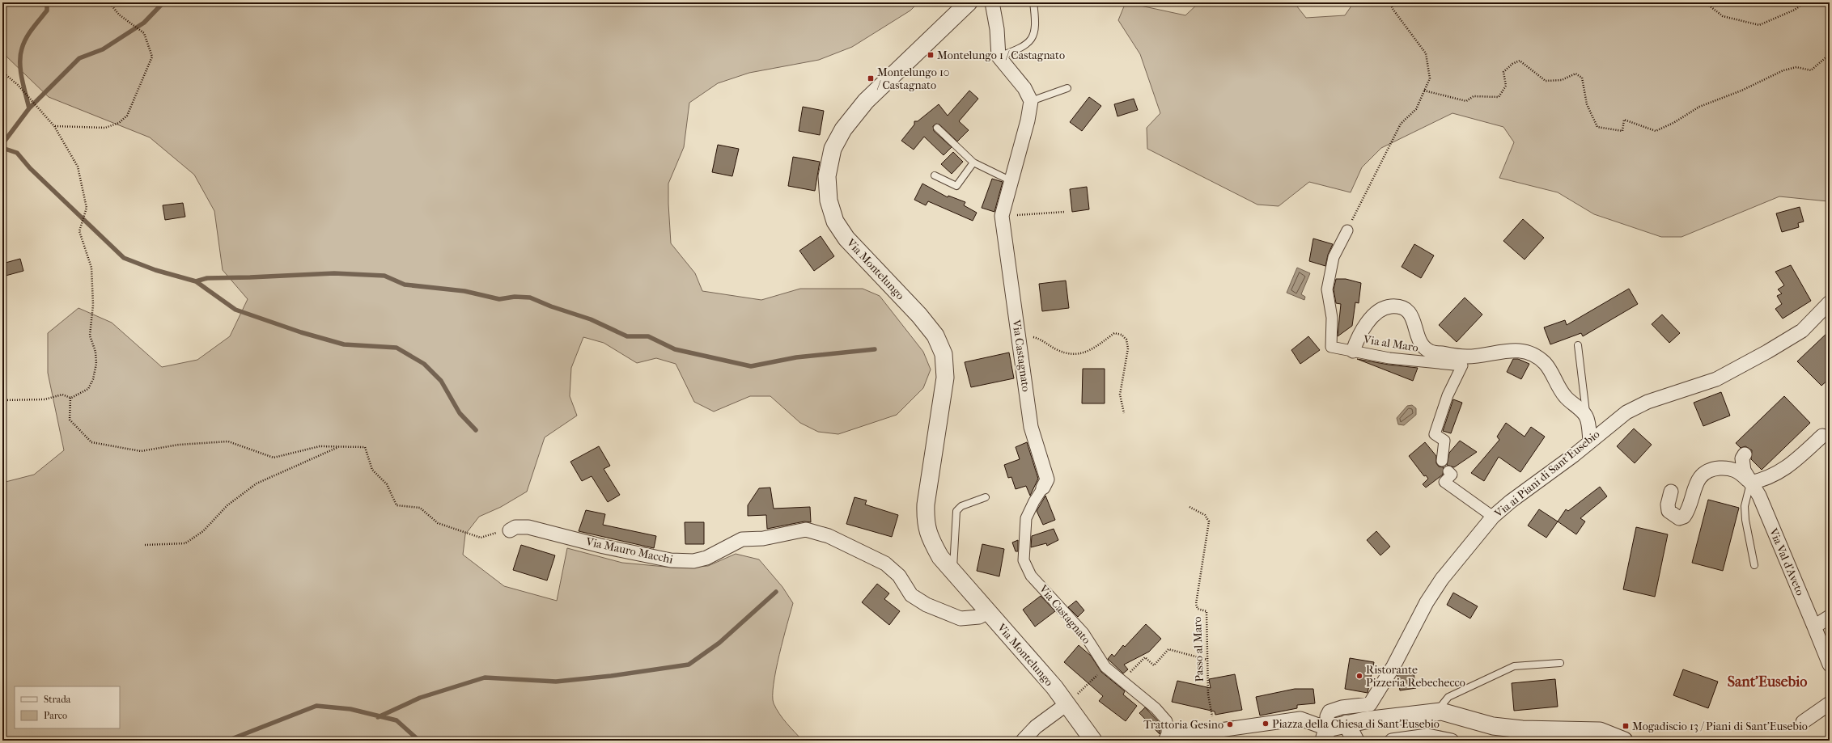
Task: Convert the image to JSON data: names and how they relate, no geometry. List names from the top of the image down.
{
  "streets": {
    "street": [
      "Via Montelungo",
      "Via al Maro",
      "Via Castagnato",
      "Via ai Piani di Sant'Eusebio",
      "Via Mauro Macchi",
      "Via Val d'Aveto"
    ],
    "path": ["Passo al Maro"]
  },
  "crossings": [
    ["Via Montelungo", "Via Mauro Macchi"]
  ],
  "districts": ["Sant'Eusebio"],
  "places": {
    "transit": ["Montelungo 1 / Castagnato", "Montelungo 10 / Castagnato", "Mogadiscio 13 / Piani di Sant'Eusebio"],
    "other": ["Ristorante Pizzeria Rebechecco", "Piazza della Chiesa di Sant'Eusebio", "Trattoria Gesino"]
  },
  "legend": ["Strada", "Parco"]
}
